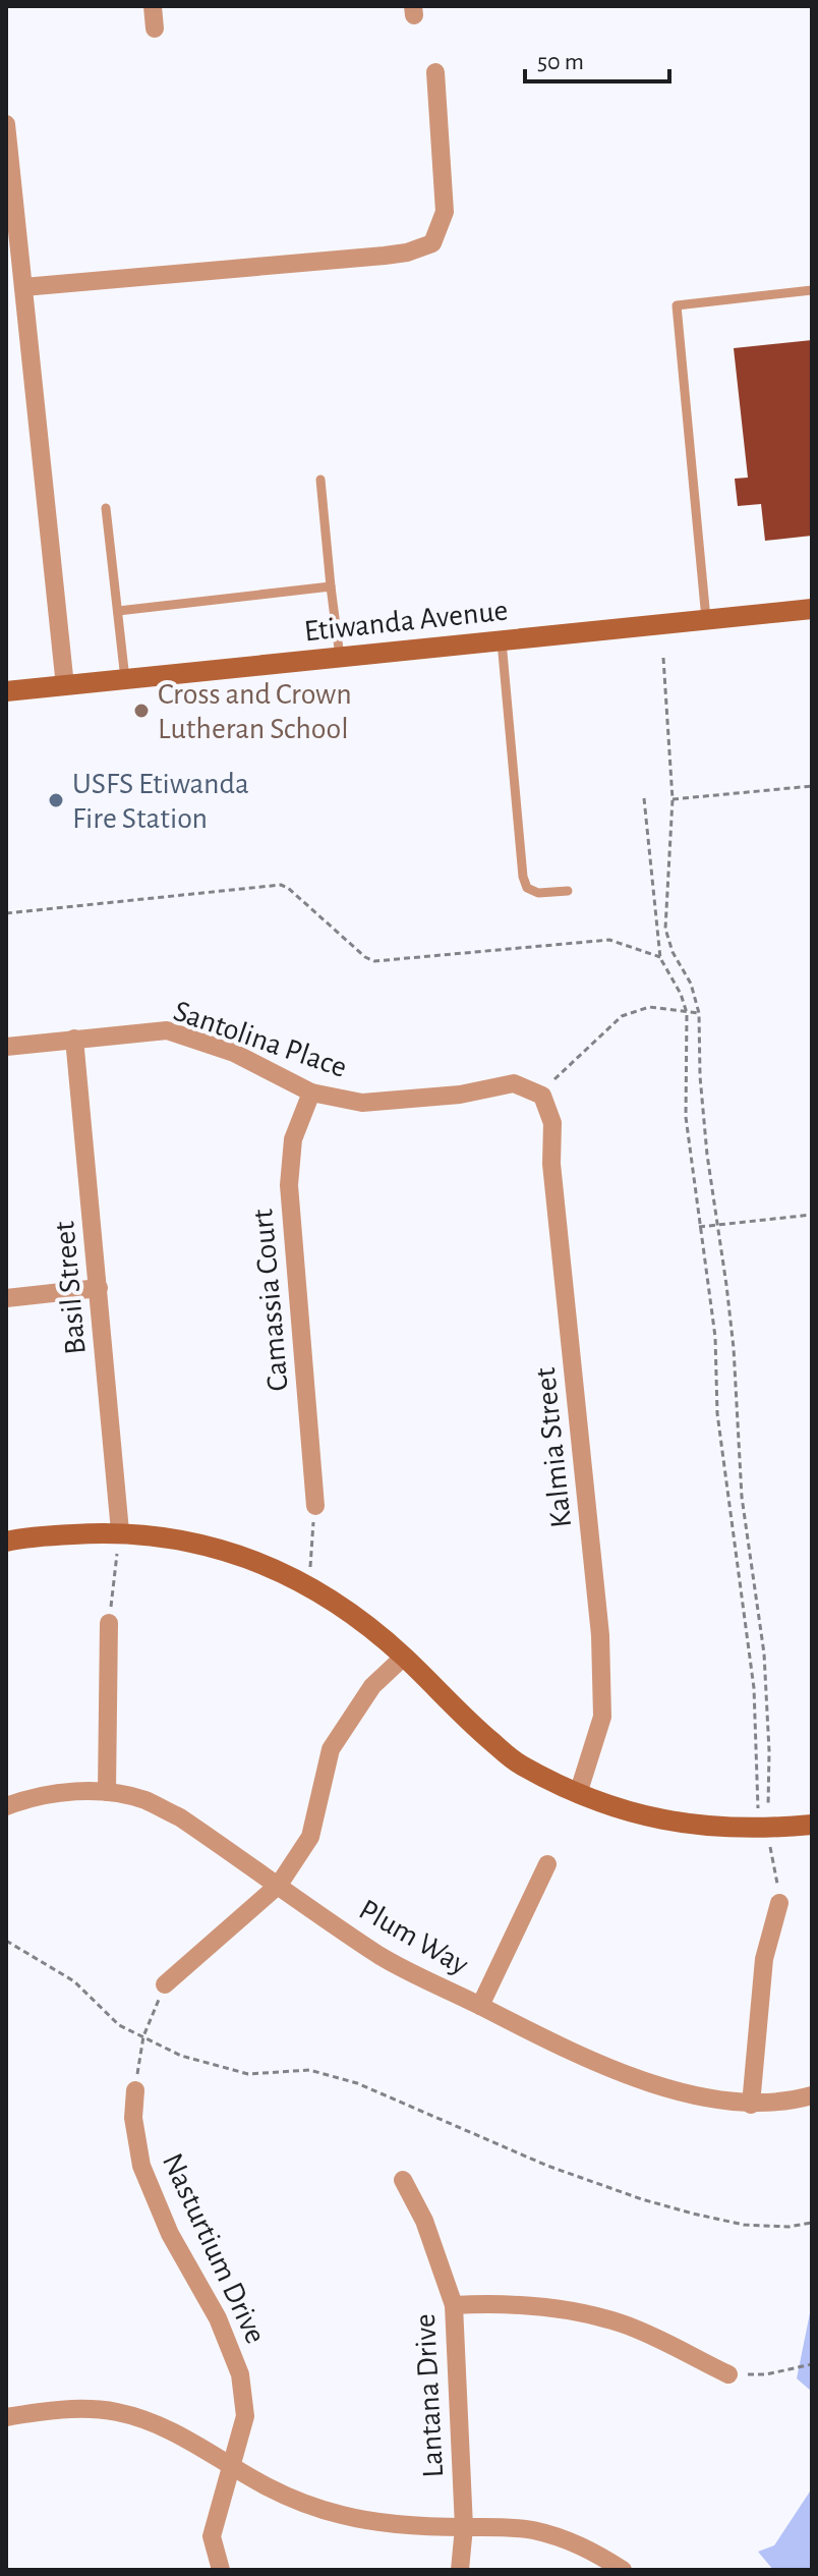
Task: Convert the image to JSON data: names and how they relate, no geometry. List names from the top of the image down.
{
  "streets": {
    "street": [
      "Etiwanda Avenue",
      "Santolina Place",
      "Basil Street",
      "Camassia Court",
      "Kalmia Street",
      "Plum Way",
      "Nasturtium Drive",
      "Lantana Drive"
    ]
  },
  "crossings": [
    ["Santolina Place", "Basil Street"],
    ["Santolina Place", "Camassia Court"],
    ["Santolina Place", "Kalmia Street"]
  ],
  "places": ["Cross and Crown Lutheran School", "USFS Etiwanda Fire Station"],
  "scale_bar": "50 m"
}
